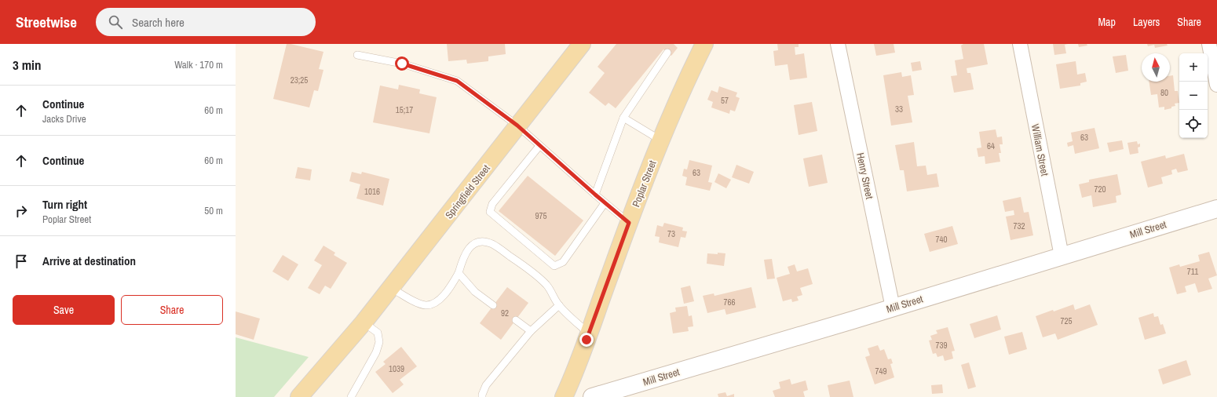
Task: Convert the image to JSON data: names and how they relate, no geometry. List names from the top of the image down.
{
  "streets": {
    "main road": ["Poplar Street", "Springfield Street"],
    "street": ["William Street", "Henry Street", "Mill Street"]
  },
  "crossings": [
    ["William Street", "Mill Street"],
    ["Henry Street", "Mill Street"]
  ],
  "house_numbers": [
    "23;25",
    "80",
    "57",
    "33",
    "15;17",
    "63",
    "64",
    "63",
    "720",
    "1016",
    "975",
    "732",
    "73",
    "740",
    "711",
    "766",
    "92",
    "725",
    "739",
    "1039",
    "749"
  ],
  "north": "top",
  "page": {
    "header": "Streetwise",
    "search": "Search here",
    "nav": ["Map", "Layers", "Share"],
    "heading": ["3 min", "Walk · 170 m"],
    "map_buttons": ["+", "−"],
    "list": [
      ["Continue", "Jacks Drive", "60 m"],
      ["Continue", "60 m"],
      ["Turn right", "Poplar Street", "50 m"],
      "Arrive at destination"
    ],
    "buttons": ["Save", "Share"]
  }
}
